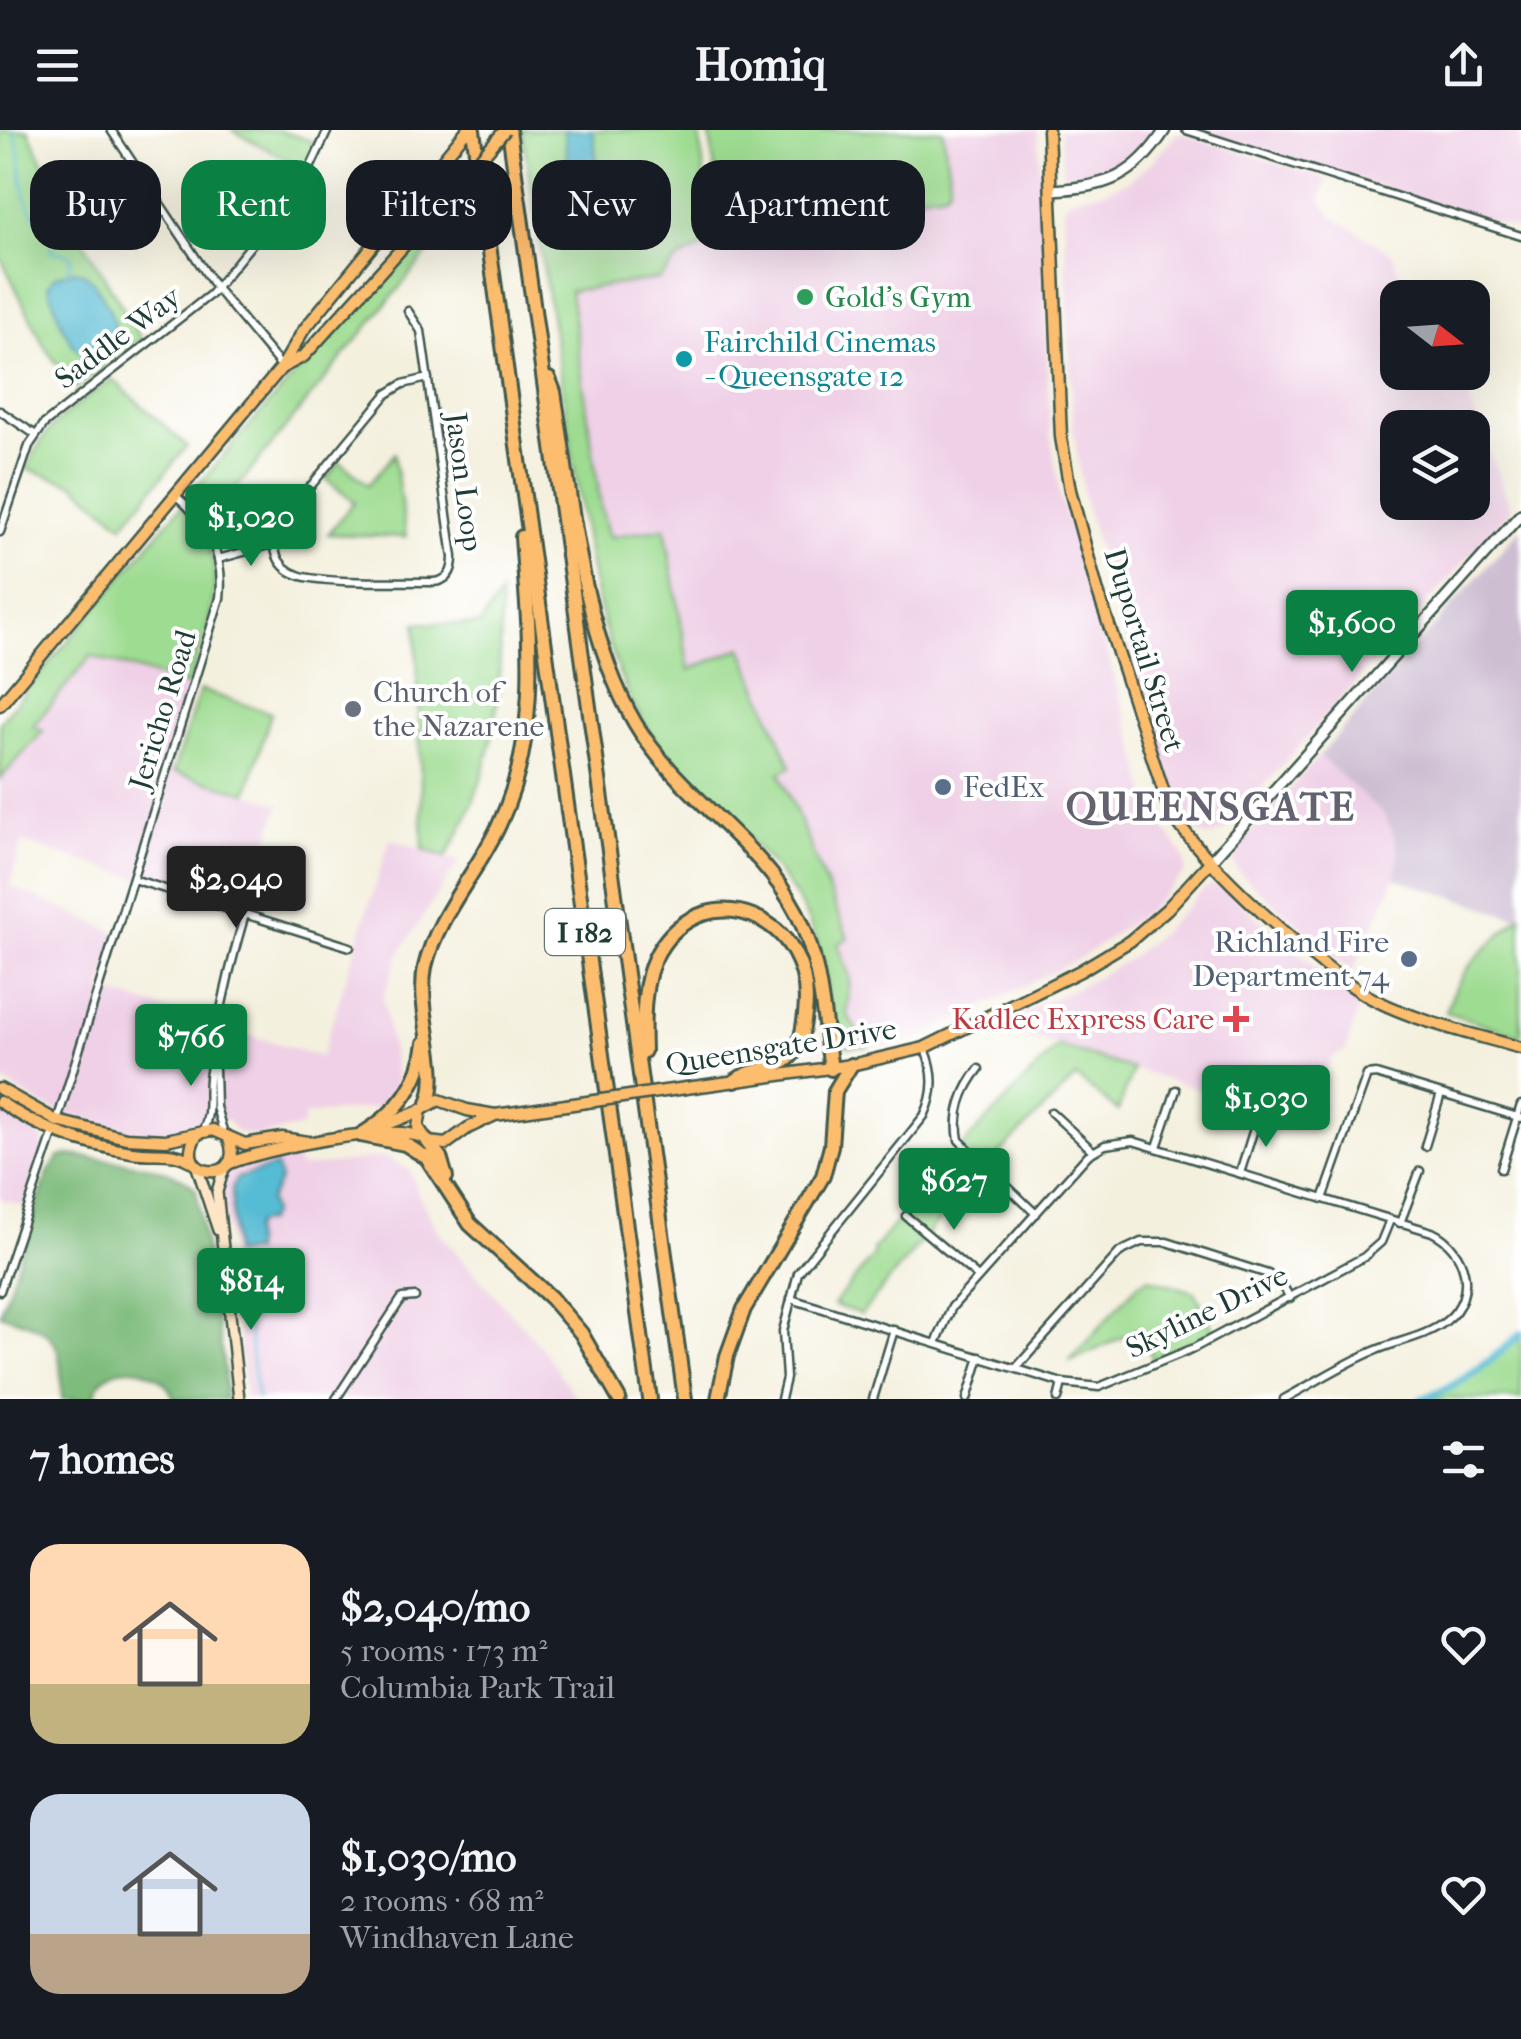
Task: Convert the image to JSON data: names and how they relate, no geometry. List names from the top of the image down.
{
  "streets": {
    "highway": ["I 182"],
    "main road": ["Duportail Street", "Queensgate Drive"],
    "street": [
      "Saddle Way",
      "Jason Loop",
      "Jericho Road",
      "Skyline Drive"
    ]
  },
  "crossings": [
    ["Duportail Street", "Queensgate Drive"]
  ],
  "districts": ["QUEENSGATE"],
  "places": {
    "other": [
      "Gold's Gym",
      "Fairchild Cinemas - Queensgate 12",
      "Church of the Nazarene",
      "FedEx",
      "Richland Fire Department 74"
    ],
    "health": ["Kadlec Express Care"]
  },
  "north": "right",
  "page": {
    "header": "Homiq",
    "chip": [
      "Buy",
      "Rent",
      "Filters",
      "New",
      "Apartment"
    ],
    "price": [
      "$1,020",
      "$1,600",
      "$2,040",
      "$766",
      "$1,030",
      "$627",
      "$814"
    ],
    "heading": "7 homes",
    "list": [
      {
        "name": "$2,040/mo",
        "note": "5 rooms · 173 m² · Columbia Park Trail"
      },
      {
        "name": "$1,030/mo",
        "note": "2 rooms · 68 m² · Windhaven Lane"
      }
    ]
  }
}
